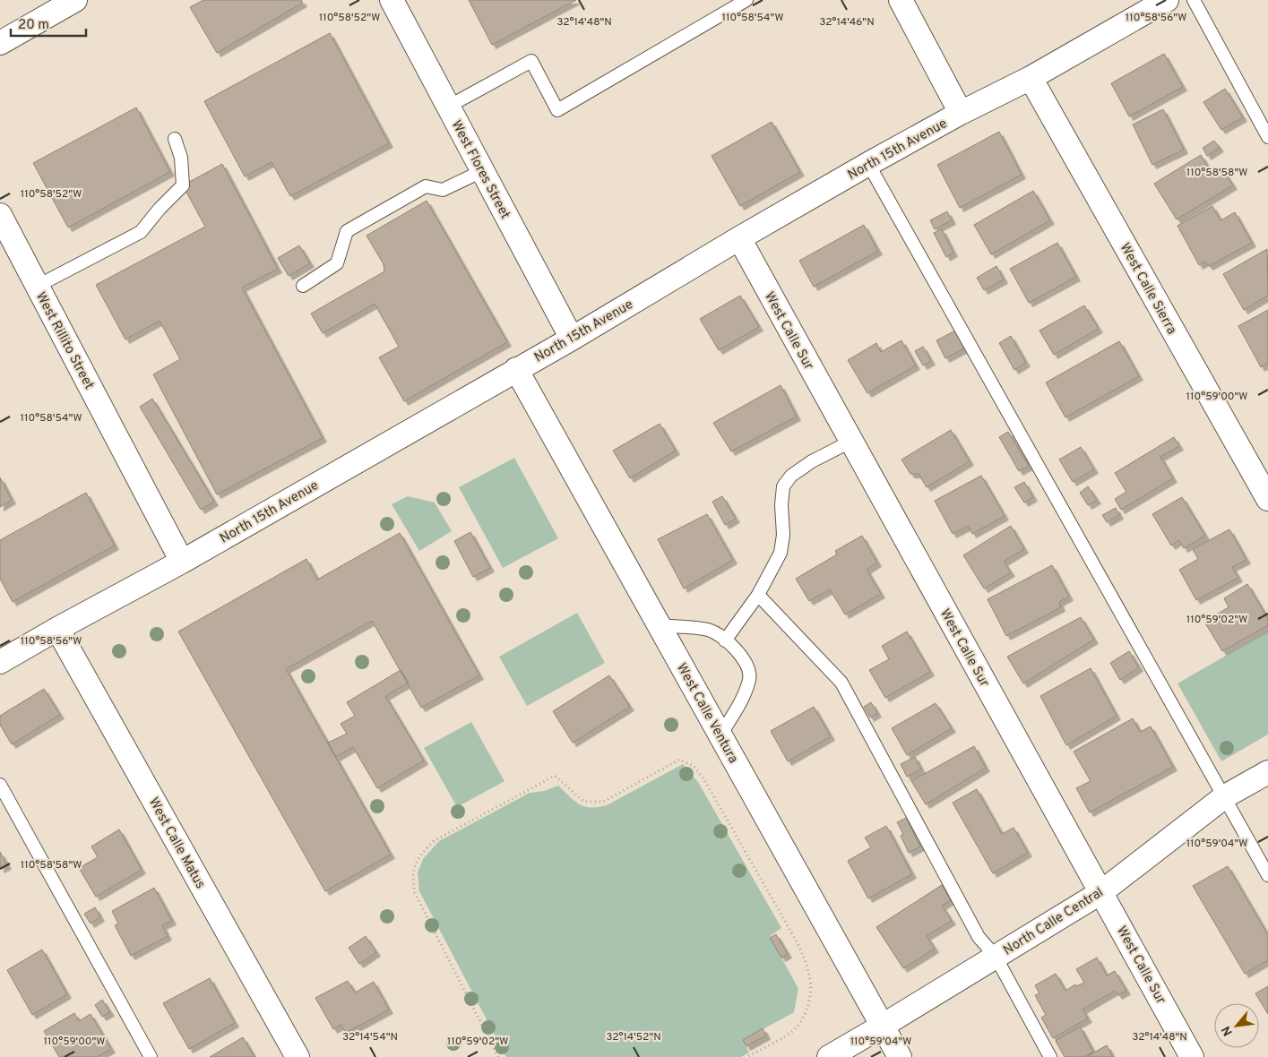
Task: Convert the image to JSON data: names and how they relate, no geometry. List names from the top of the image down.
{
  "streets": {
    "street": [
      "North 15th Avenue",
      "West Flores Street",
      "West Calle Sierra",
      "West Calle Sur",
      "West Rillito Street",
      "West Calle Ventura",
      "West Calle Matus",
      "North Calle Central"
    ]
  },
  "crossings": [
    ["North 15th Avenue", "West Flores Street"],
    ["North 15th Avenue", "West Calle Sierra"],
    ["North 15th Avenue", "West Calle Sur"],
    ["North 15th Avenue", "West Rillito Street"],
    ["North 15th Avenue", "West Calle Ventura"],
    ["North 15th Avenue", "West Calle Matus"],
    ["West Calle Sur", "North Calle Central"],
    ["West Calle Ventura", "North Calle Central"]
  ],
  "scale_bar": "20 m",
  "north": "bottom left",
  "coordinates": [
    "110°58'52\"W",
    "110°58'54\"W",
    "110°58'56\"W",
    "32°14'48\"N",
    "32°14'46\"N",
    "110°58'58\"W",
    "110°59'00\"W",
    "110°59'02\"W",
    "110°59'04\"W",
    "32°14'54\"N",
    "32°14'52\"N"
  ]
}
